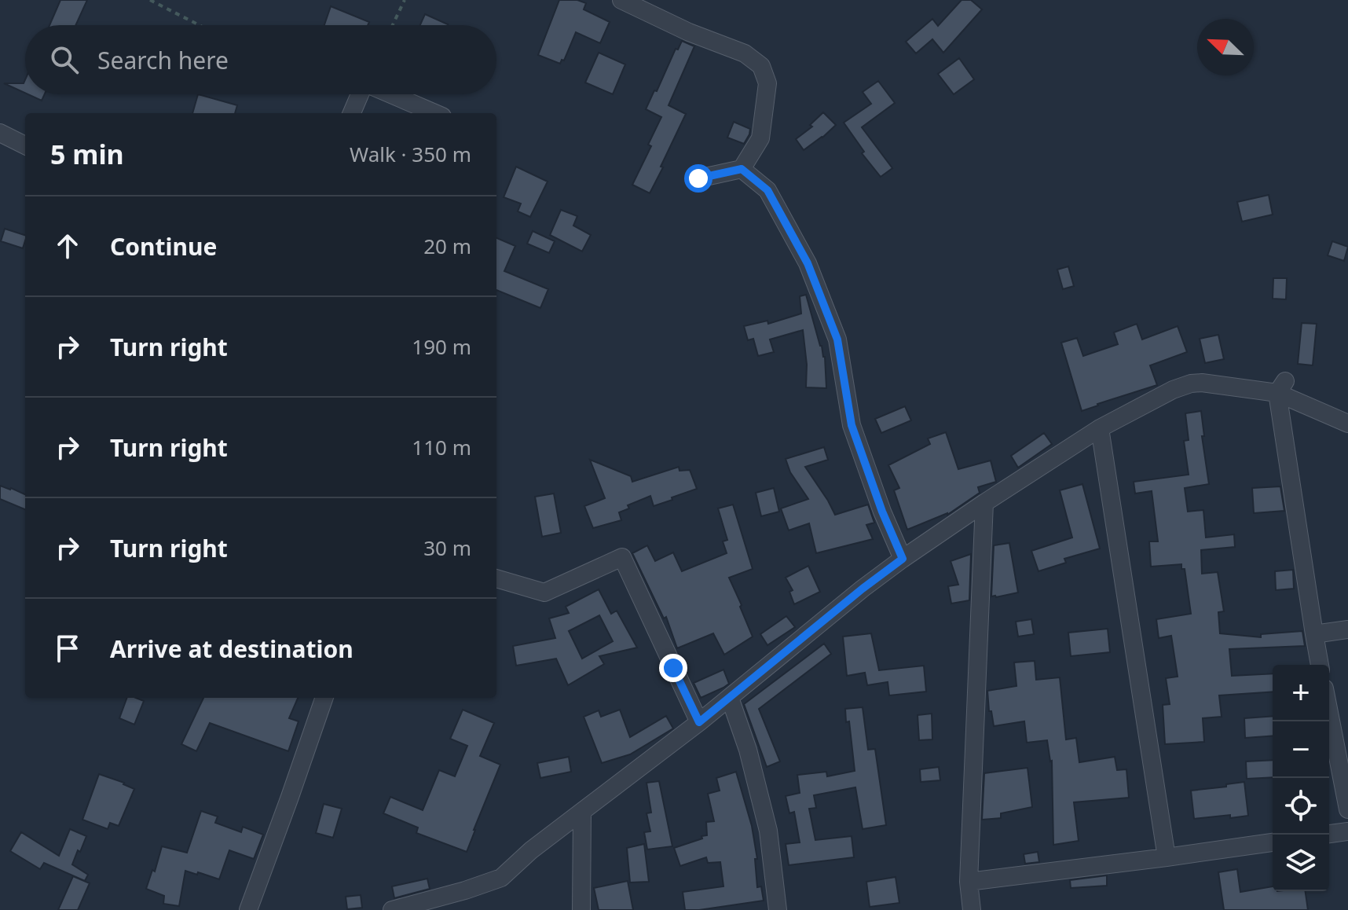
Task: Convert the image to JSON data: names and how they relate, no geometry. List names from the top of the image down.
{
  "north": "top left",
  "page": {
    "search": "Search here",
    "heading": ["5 min", "Walk · 350 m"],
    "list": [
      ["Continue", "20 m"],
      ["Turn right", "190 m"],
      ["Turn right", "110 m"],
      ["Turn right", "30 m"],
      "Arrive at destination"
    ],
    "map_buttons": ["+", "−"]
  }
}
